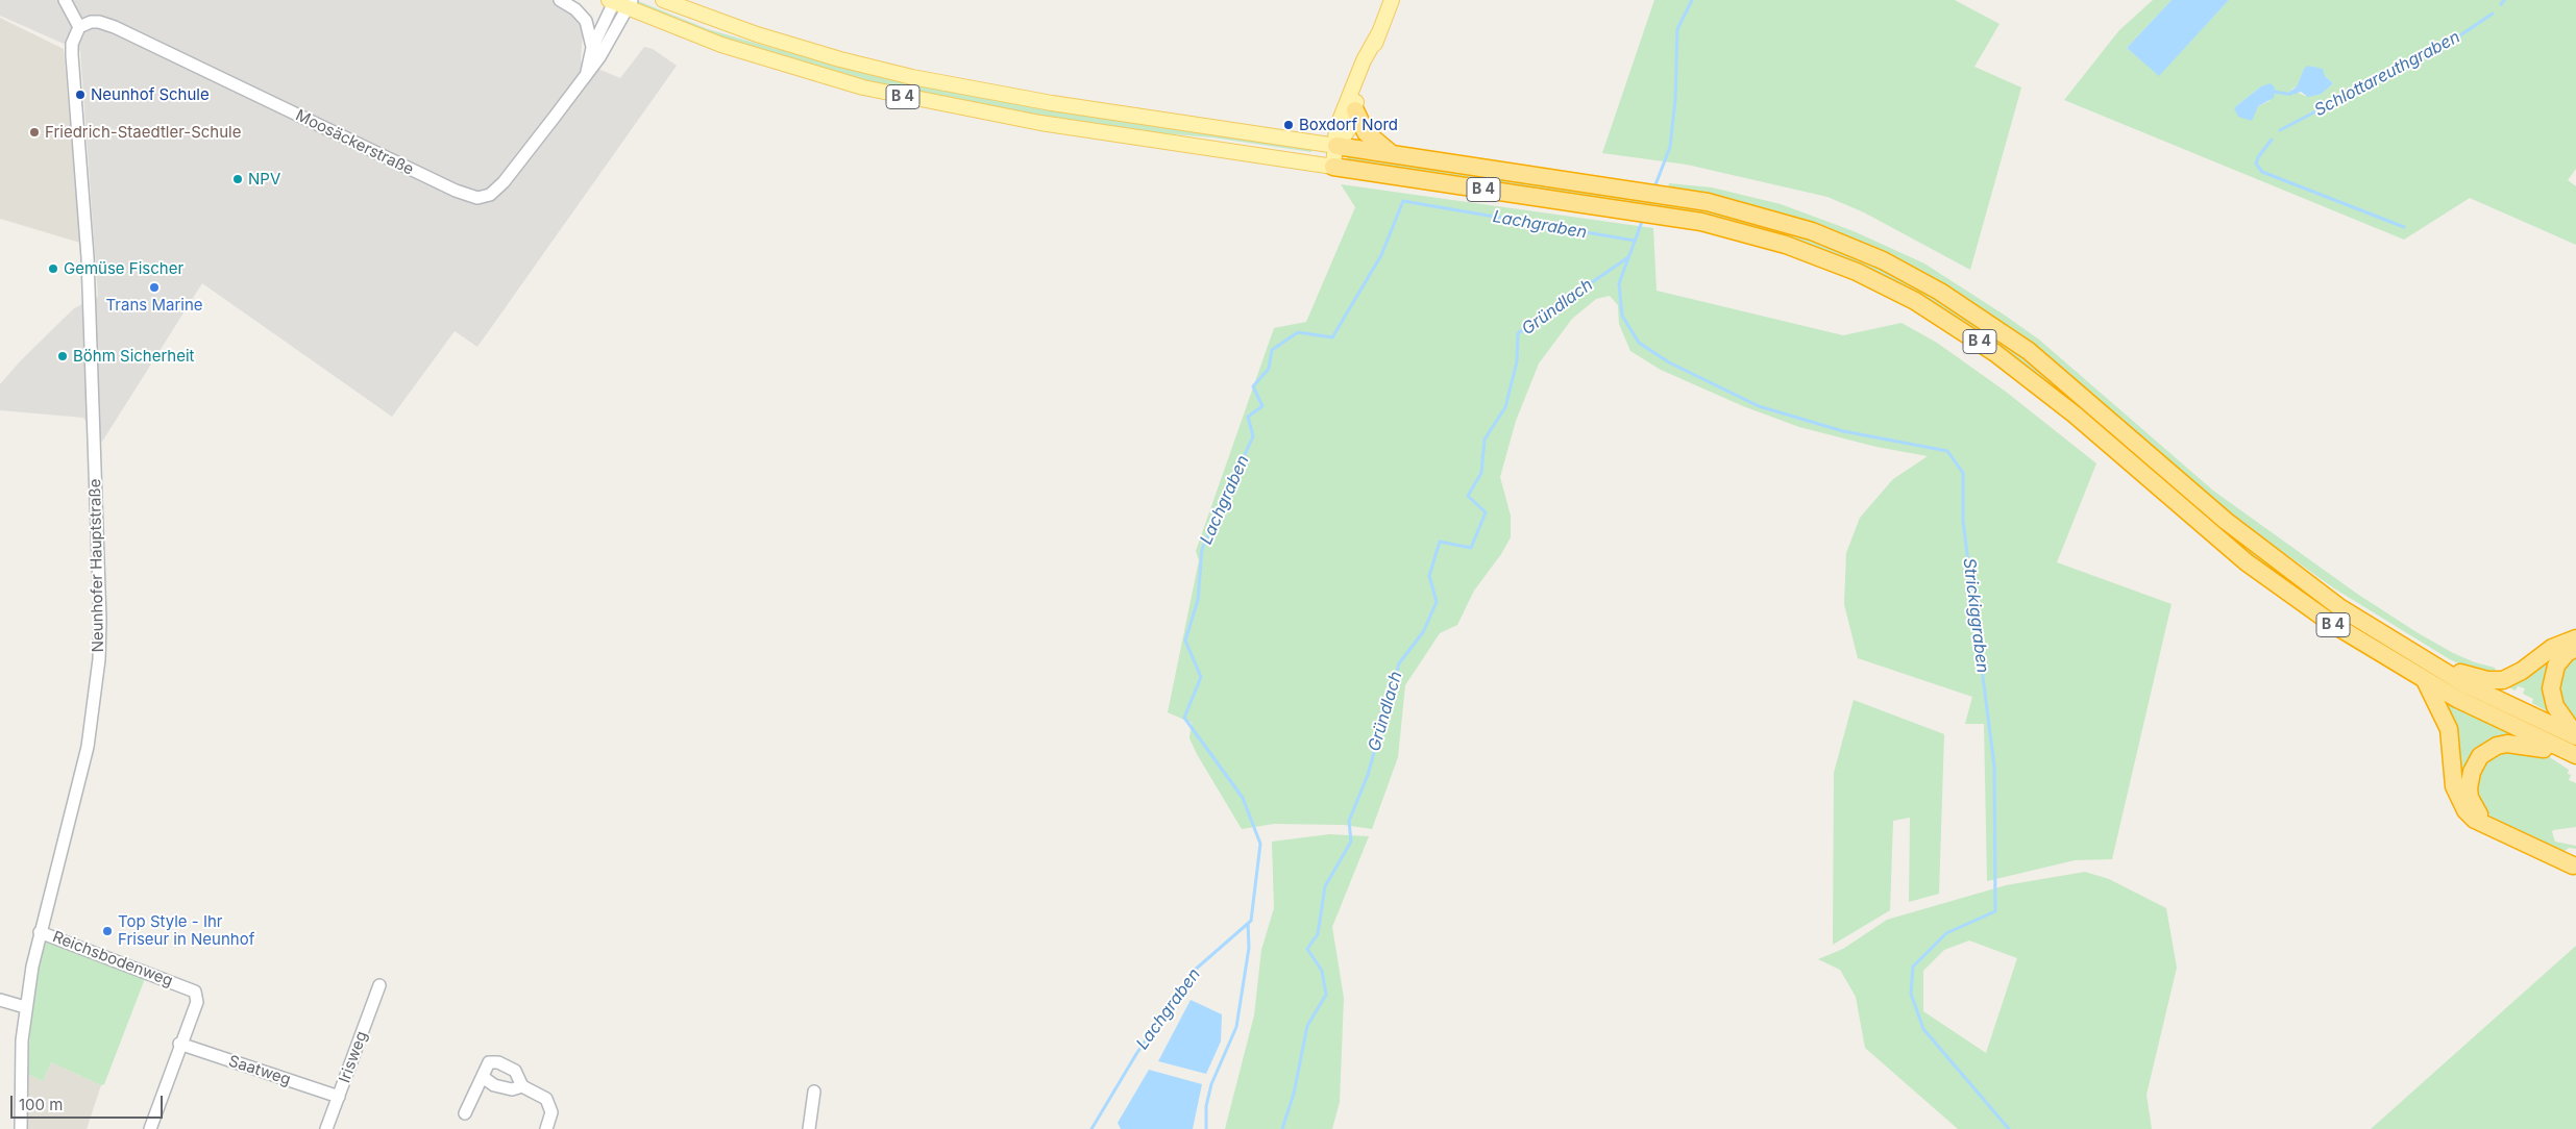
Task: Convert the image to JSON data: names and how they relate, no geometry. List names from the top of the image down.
{
  "streets": {
    "highway": ["B 4"],
    "street": [
      "Moosäckerstraße",
      "Neunhofer Hauptstraße",
      "Reichsbodenweg",
      "Irisweg",
      "Saatweg"
    ]
  },
  "crossings": [
    ["B 4", "Moosäckerstraße"],
    ["Moosäckerstraße", "Neunhofer Hauptstraße"],
    ["Neunhofer Hauptstraße", "Reichsbodenweg"],
    ["Reichsbodenweg", "Saatweg"],
    ["Irisweg", "Saatweg"]
  ],
  "water": [
    "Schlottareuthgraben",
    "Lachgraben",
    "Gründlach",
    "Strickiggraben"
  ],
  "places": [
    "Neunhof Schule",
    "Boxdorf Nord",
    "Friedrich-Staedtler-Schule",
    "NPV",
    "Gemüse Fischer",
    "Trans Marine",
    "Böhm Sicherheit",
    "Top Style - Ihr Friseur in Neunhof"
  ],
  "scale_bar": "100 m"
}
